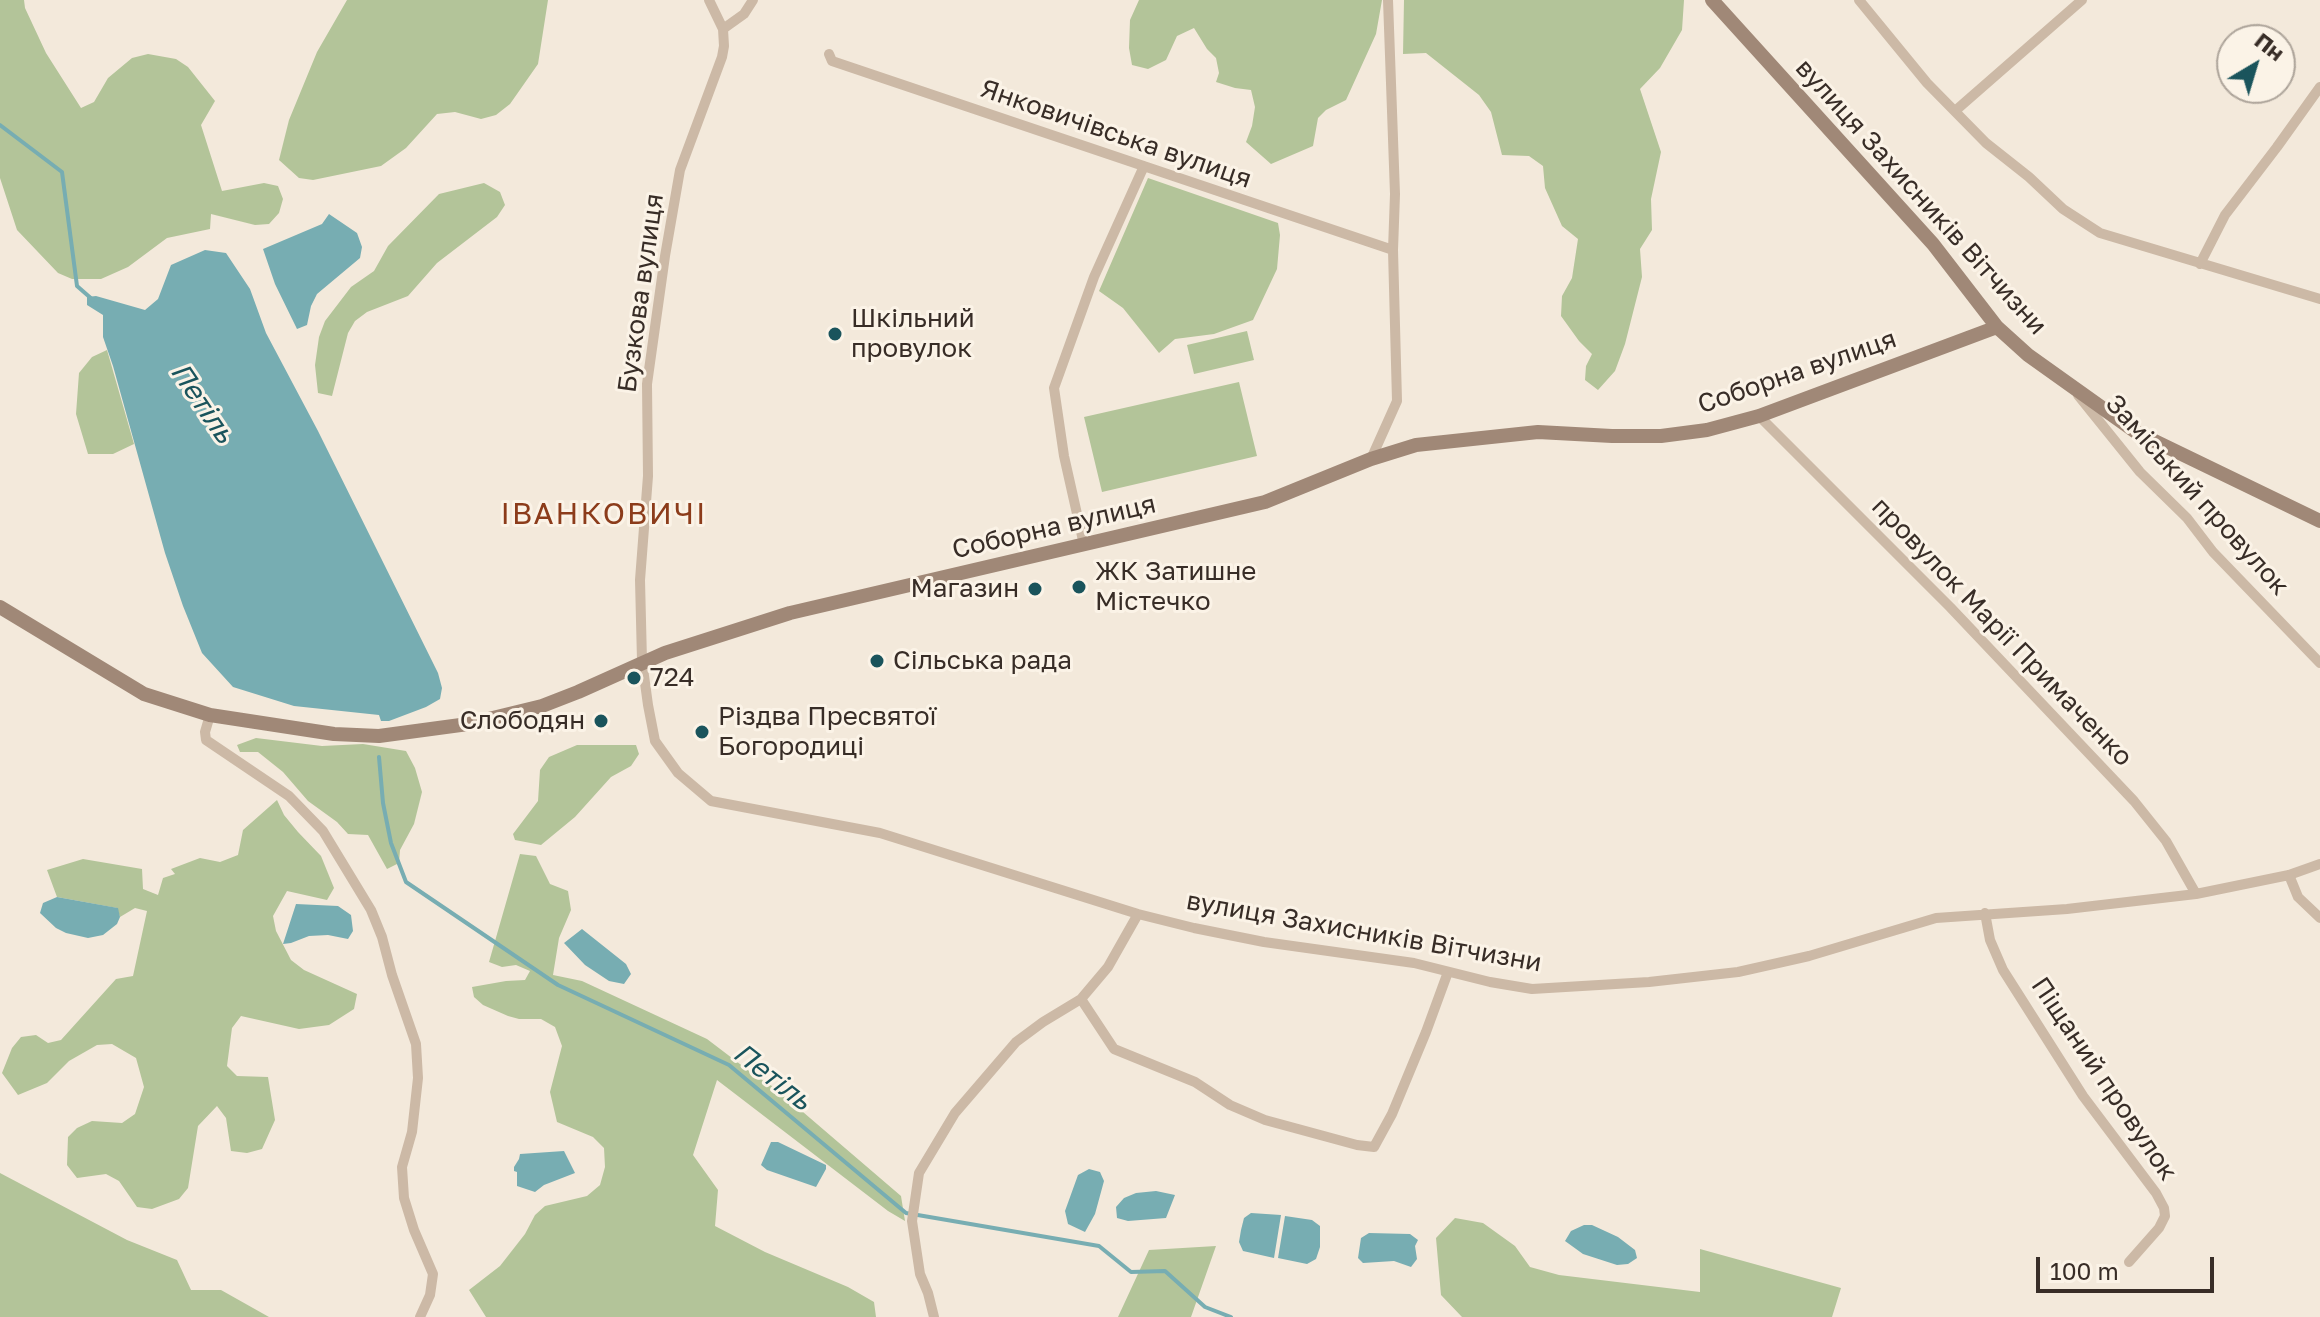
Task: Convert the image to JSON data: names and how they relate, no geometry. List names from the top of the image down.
{
  "streets": {
    "street": [
      "Янковичівська вулиця",
      "вулиця Захисників Вітчизни",
      "Бузкова вулиця",
      "Соборна вулиця",
      "Заміський провулок",
      "провулок Марії Примаченко",
      "Піщаний провулок"
    ]
  },
  "crossings": [
    ["вулиця Захисників Вітчизни", "Бузкова вулиця"],
    ["вулиця Захисників Вітчизни", "Соборна вулиця"],
    ["вулиця Захисників Вітчизни", "Заміський провулок"],
    ["вулиця Захисників Вітчизни", "провулок Марії Примаченко"],
    ["вулиця Захисників Вітчизни", "Піщаний провулок"],
    ["Бузкова вулиця", "Соборна вулиця"],
    ["Соборна вулиця", "провулок Марії Примаченко"]
  ],
  "districts": ["ІВАНКОВИЧІ"],
  "water": ["Петіль"],
  "places": [
    "Шкільний провулок",
    "ЖК Затишне Містечко",
    "Магазин",
    "Cільська рада",
    "724",
    "Слободян",
    "Різдва Пресвятої Богородиці"
  ],
  "scale_bar": "100 m",
  "north": "top right"
}
